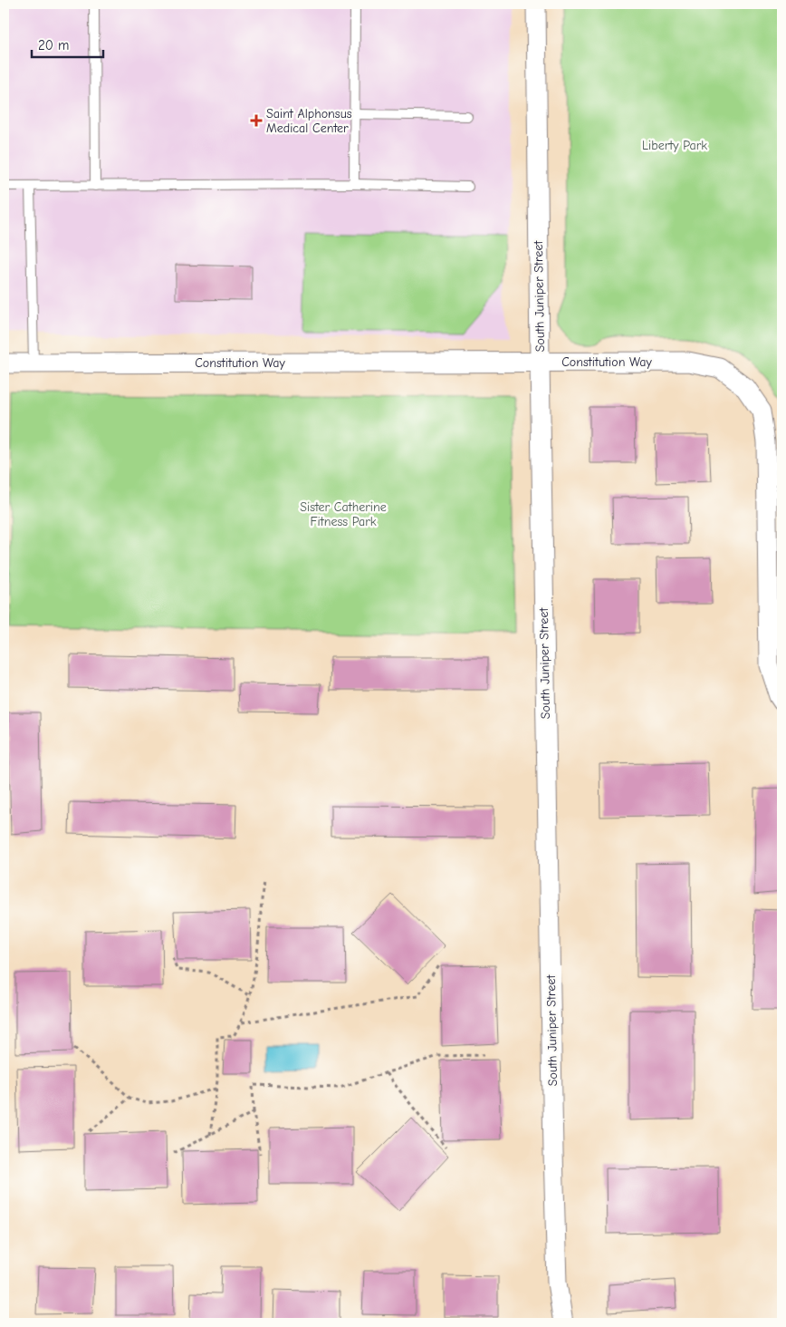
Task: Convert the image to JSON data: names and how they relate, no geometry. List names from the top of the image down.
{
  "streets": {
    "street": ["South Juniper Street", "Constitution Way"]
  },
  "crossings": [
    ["South Juniper Street", "Constitution Way"]
  ],
  "parks": ["Liberty Park", "Sister Catherine Fitness Park"],
  "places": {
    "health": ["Saint Alphonsus Medical Center"]
  },
  "scale_bar": "20 m"
}
